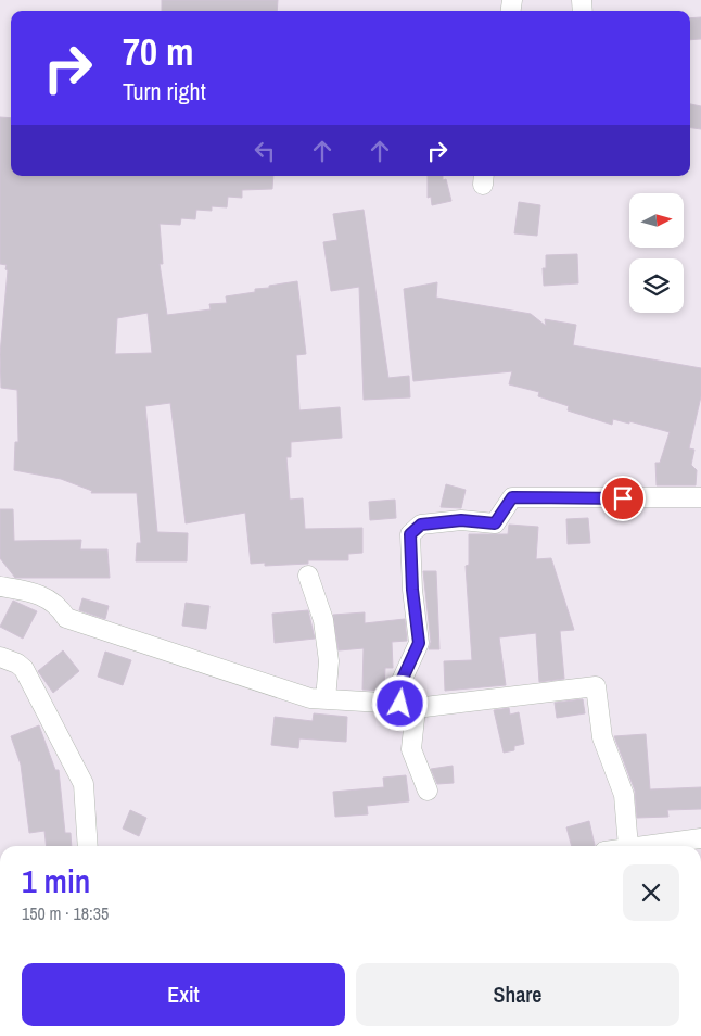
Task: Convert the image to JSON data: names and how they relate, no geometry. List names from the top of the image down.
{
  "north": "right",
  "page": {
    "turn": ["70 m", "Turn right"],
    "heading": ["1 min", "150 m · 18:35"],
    "buttons": ["Exit", "Share"]
  }
}
